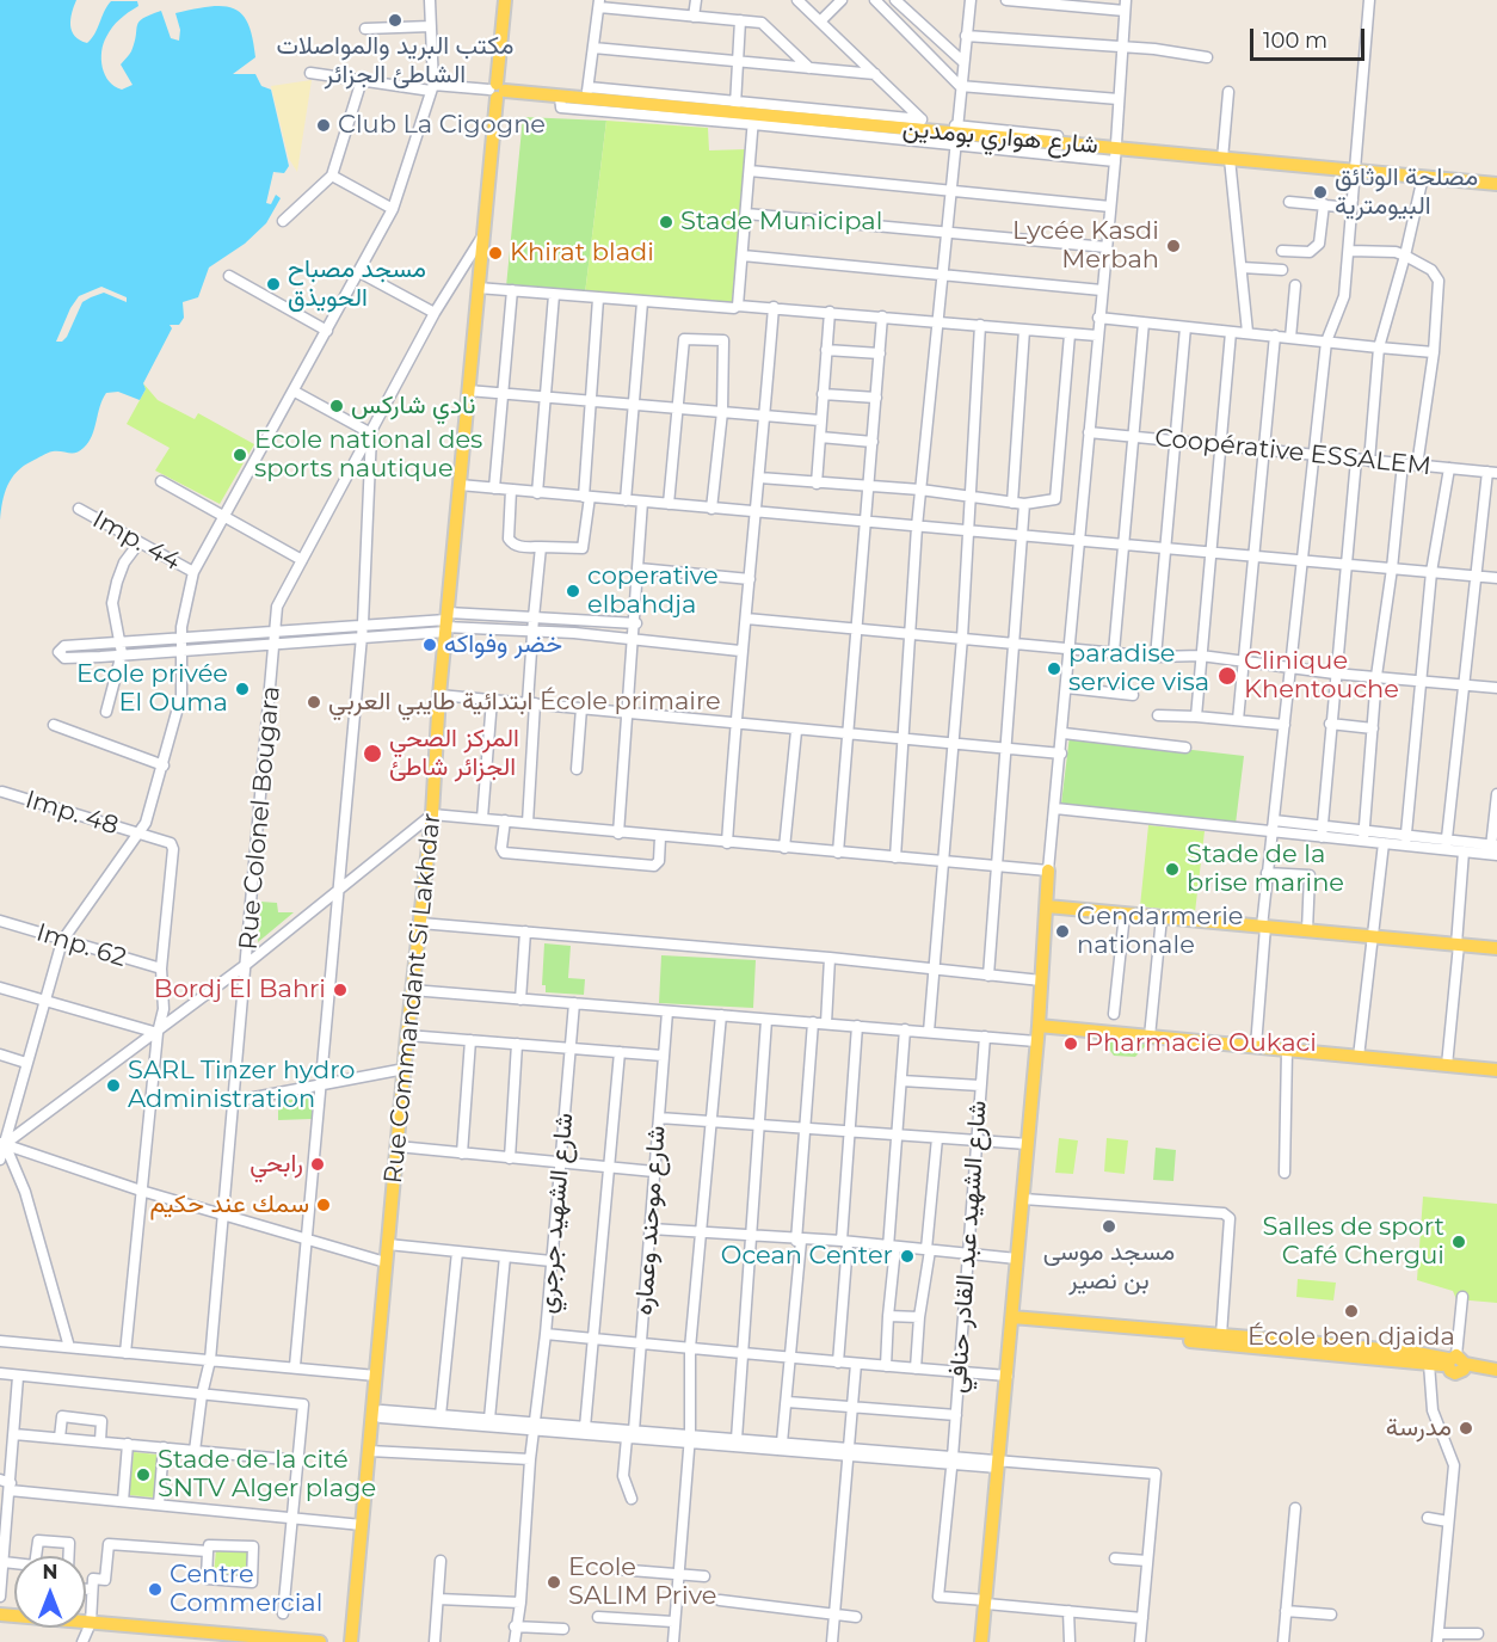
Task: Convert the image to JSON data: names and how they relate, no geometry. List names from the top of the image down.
{
  "streets": {
    "main road": ["شارع هواري بومدين", "Rue Commandant Si Lakhdar"],
    "street": [
      "Coopérative ESSALEM",
      "Imp. 44",
      "Imp. 48",
      "Rue Colonel Bougara",
      "Imp. 62",
      "شارع الشهيد جرجري",
      "شارع موحند وعماره",
      "شارع الشهيد عبد القادر حنافي"
    ]
  },
  "crossings": [
    ["شارع هواري بومدين", "Rue Commandant Si Lakhdar"],
    ["Imp. 48", "Imp. 62"],
    ["Rue Colonel Bougara", "Rue Commandant Si Lakhdar"]
  ],
  "places": [
    "مكتب البريد والمواصلات الشاطئ الجزائر",
    "Club La Cigogne",
    "مصلحة الوثائق البيومترية",
    "Stade Municipal",
    "Lycée Kasdi Merbah",
    "Khirat bladi",
    "مسجد مصباح الحويذق",
    "نادي شاركس",
    "Ecole national des sports nautique",
    "coperative elbahdja",
    "خضر وفواكه",
    "paradise service visa",
    "Clinique Khentouche",
    "Ecole privée El Ouma",
    "ابتدائية طايبي العربي École primaire",
    "المركز الصحي الجزائر شاطئ",
    "Stade de la brise marine",
    "Gendarmerie nationale",
    "Bordj El Bahri",
    "Pharmacie Oukaci",
    "SARL Tinzer hydro Administration",
    "رابحي",
    "سمك عند حكيم",
    "مسجد موسى بن نصير",
    "Salles de sport Café Chergui",
    "Ocean Center",
    "École ben djaida",
    "مدرسة",
    "Stade de la cité SNTV Alger plage",
    "Ecole SALIM Prive",
    "Centre Commercial"
  ],
  "scale_bar": "100 m",
  "north": "top"
}
